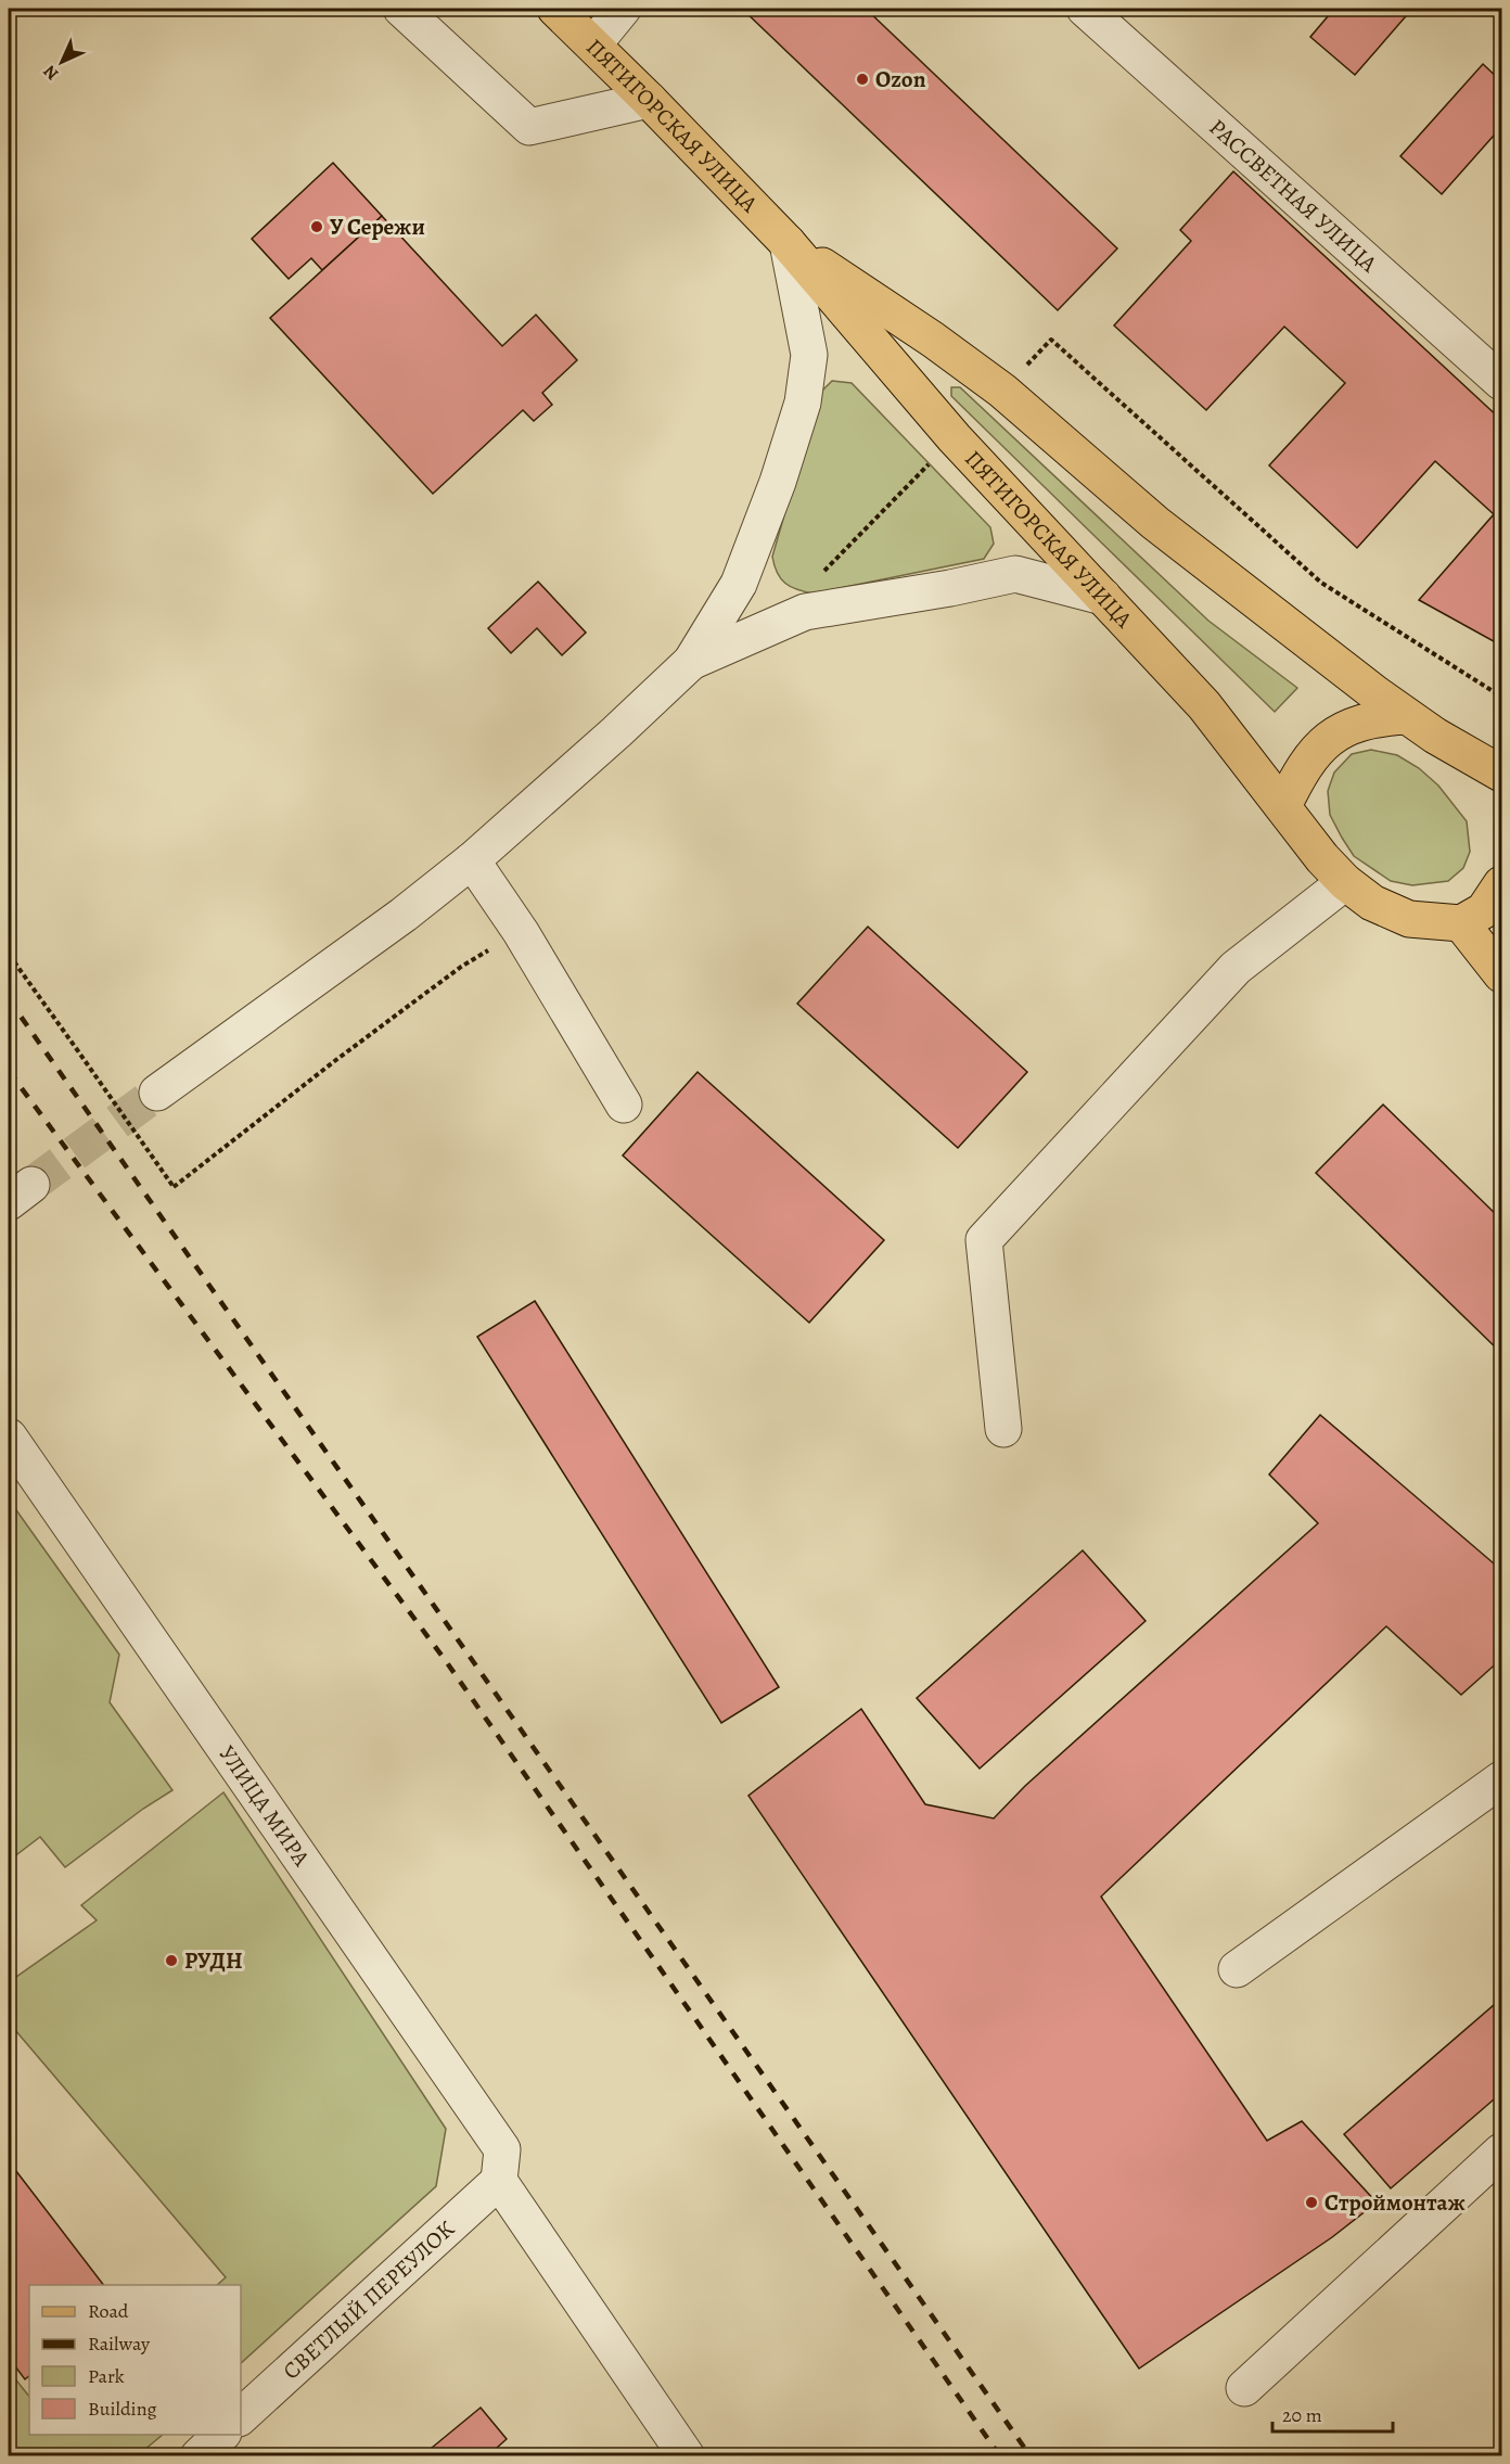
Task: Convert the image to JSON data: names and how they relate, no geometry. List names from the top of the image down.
{
  "streets": {
    "main road": ["ПЯТИГОРСКАЯ УЛИЦА"],
    "street": ["РАССВЕТНАЯ УЛИЦА", "УЛИЦА МИРА", "СВЕТЛЫЙ ПЕРЕУЛОК"]
  },
  "crossings": [
    ["УЛИЦА МИРА", "СВЕТЛЫЙ ПЕРЕУЛОК"]
  ],
  "places": [
    "Ozon",
    "У Сережи",
    "РУДН",
    "Строймонтаж"
  ],
  "legend": [
    "Road",
    "Railway",
    "Park",
    "Building"
  ],
  "scale_bar": "20 m",
  "north": "bottom left"
}
